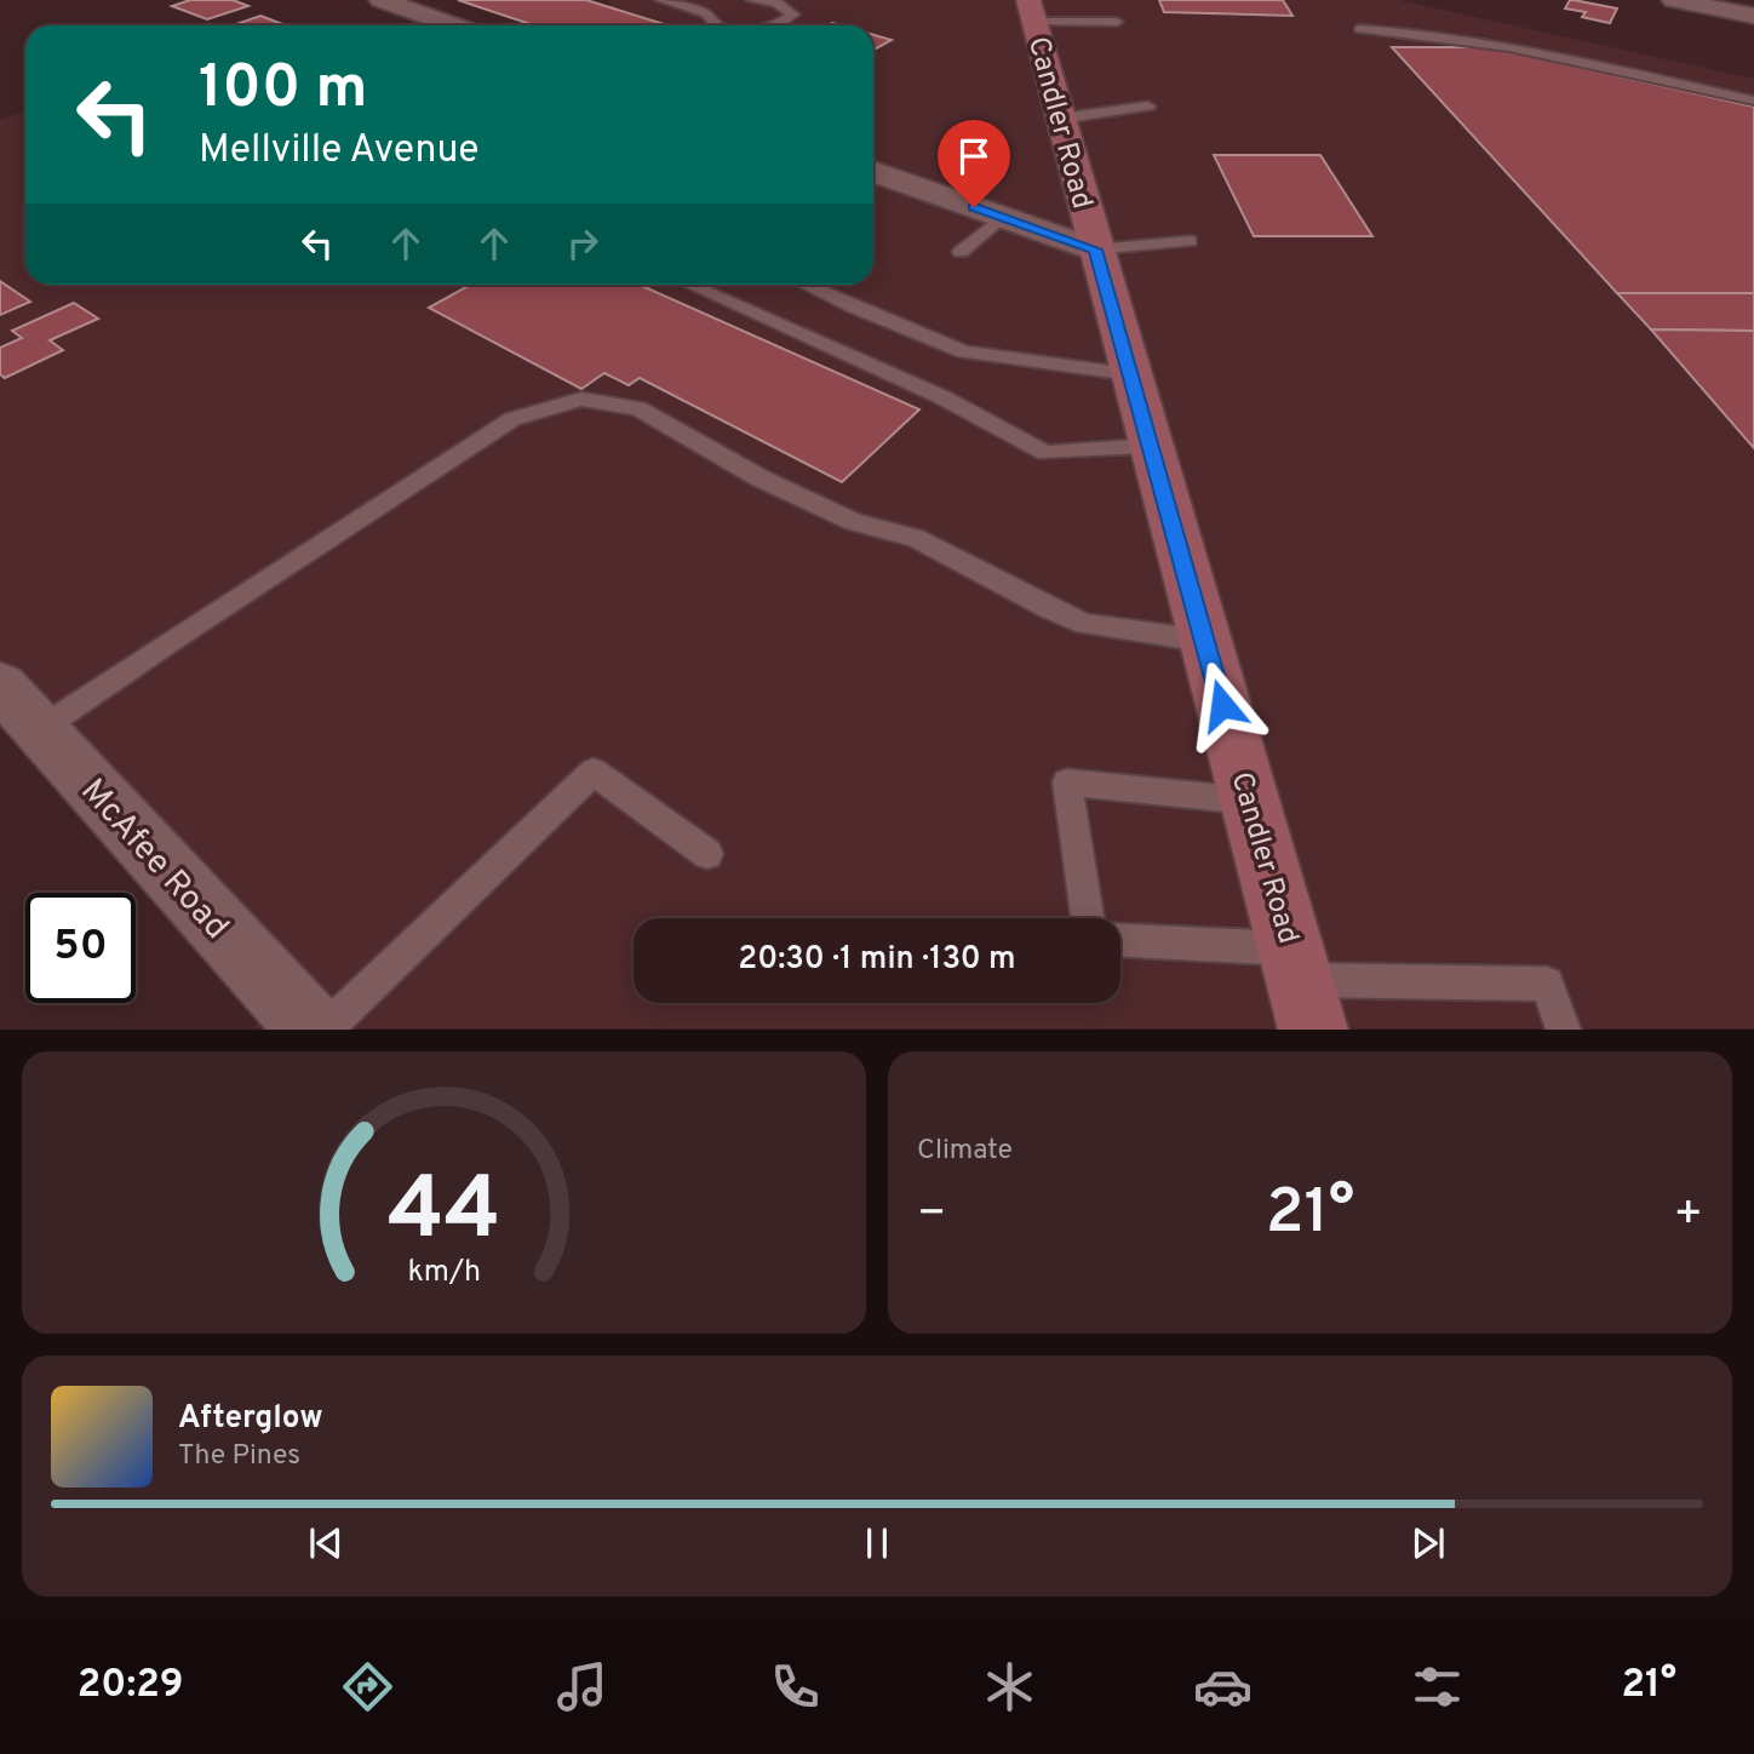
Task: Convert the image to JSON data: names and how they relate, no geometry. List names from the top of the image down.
{
  "streets": {
    "main road": ["Candler Road"],
    "street": ["McAfee Road"]
  },
  "page": {
    "turn": ["100 m", "Mellville Avenue"],
    "limit": "50",
    "trip": "20:30 · 1 min · 130 m",
    "tile": "Climate",
    "heat": ["−", "21°", "+"],
    "song": ["Afterglow", "The Pines"],
    "tabs": ["20:29", "21°"],
    "gauge": ["44", "km/h"]
  }
}
